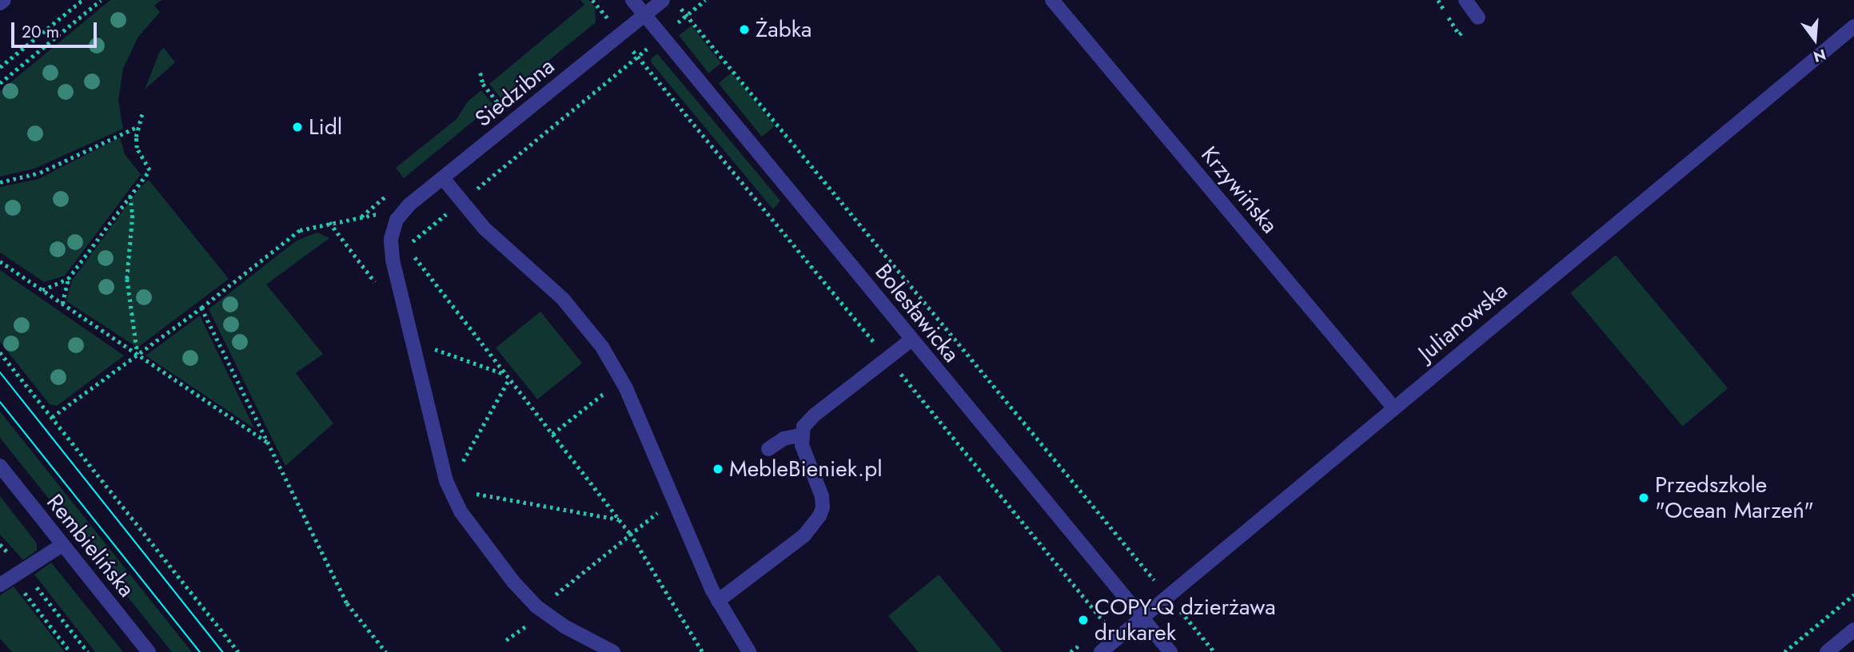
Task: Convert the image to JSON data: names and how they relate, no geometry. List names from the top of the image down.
{
  "streets": {
    "street": [
      "Siedzibna",
      "Krzywińska",
      "Bolesławicka",
      "Julianowska",
      "Rembielińska"
    ]
  },
  "crossings": [
    ["Siedzibna", "Bolesławicka"],
    ["Krzywińska", "Julianowska"],
    ["Bolesławicka", "Julianowska"]
  ],
  "places": [
    "Żabka",
    "Lidl",
    "MebleBieniek.pl",
    "Przedszkole \"Ocean Marzeń\"",
    "COPY-Q dzierżawa drukarek"
  ],
  "scale_bar": "20 m",
  "north": "bottom"
}
